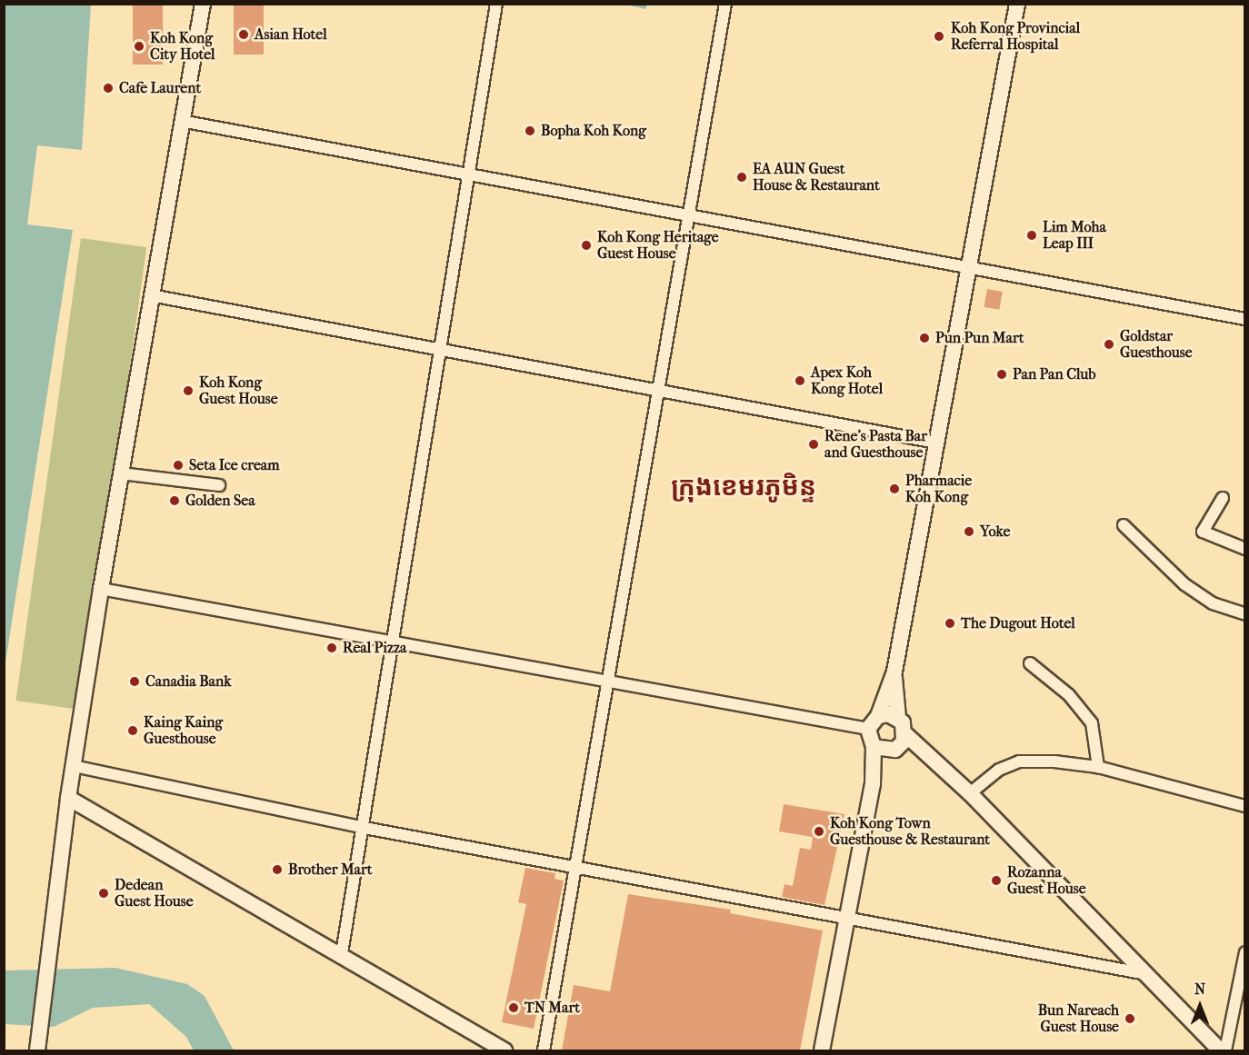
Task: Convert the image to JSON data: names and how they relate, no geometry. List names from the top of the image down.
{
  "districts": ["ក្រុងខេមរភូមិន្ទ"],
  "places": [
    "Asian Hotel",
    "Koh Kong Provincial Referral Hospital",
    "Koh Kong City Hotel",
    "Cafe Laurent",
    "Bopha Koh Kong",
    "EA AUN Guest House & Restaurant",
    "Lim Moha Leap III",
    "Koh Kong Heritage Guest House",
    "Pun Pun Mart",
    "Goldstar Guesthouse",
    "Pan Pan Club",
    "Apex Koh Kong Hotel",
    "Koh Kong Guest House",
    "Rene's Pasta Bar and Guesthouse",
    "Seta Ice cream",
    "Pharmacie Koh Kong",
    "Golden Sea",
    "Yoke",
    "The Dugout Hotel",
    "Real Pizza",
    "Canadia Bank",
    "Kaing Kaing Guesthouse",
    "Koh Kong Town Guesthouse & Restaurant",
    "Brother Mart",
    "Rozanna Guest House",
    "Dedean Guest House",
    "TN Mart",
    "Bun Nareach Guest House"
  ],
  "north": "top"
}
